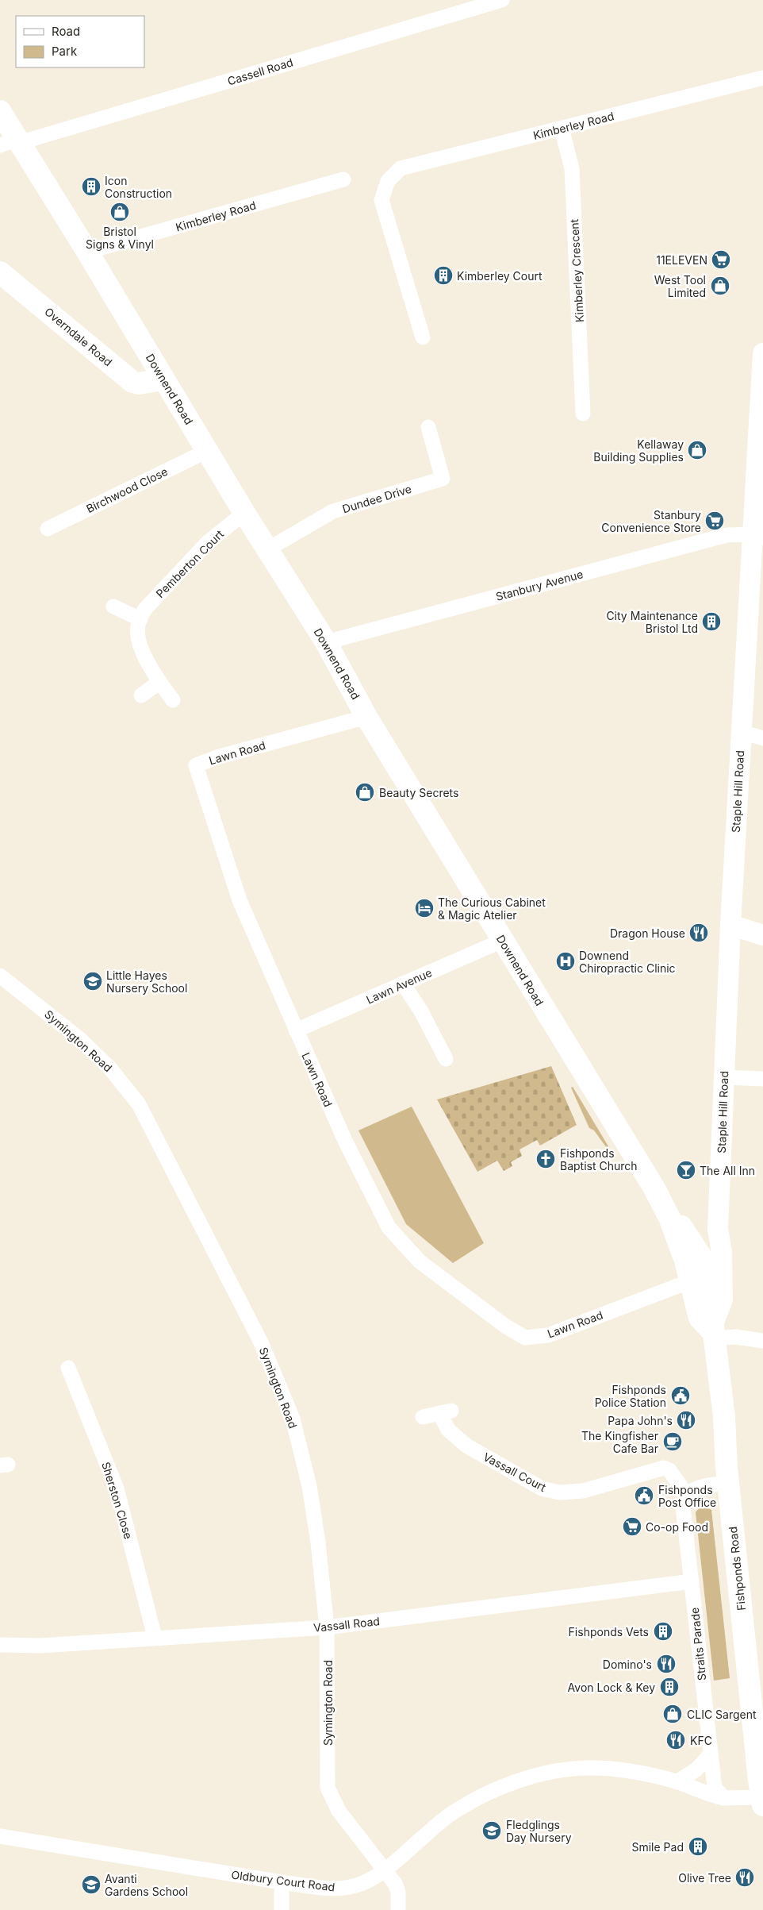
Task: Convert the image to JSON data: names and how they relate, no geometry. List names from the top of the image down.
{
  "streets": {
    "main road": [
      "Overndale Road",
      "Downend Road",
      "Staple Hill Road",
      "Fishponds Road"
    ],
    "street": [
      "Cassell Road",
      "Kimberley Road",
      "Kimberley Crescent",
      "Birchwood Close",
      "Dundee Drive",
      "Pemberton Court",
      "Stanbury Avenue",
      "Lawn Road",
      "Lawn Avenue",
      "Symington Road",
      "Vassall Court",
      "Sherston Close",
      "Vassall Road",
      "Straits Parade",
      "Oldbury Court Road"
    ]
  },
  "crossings": [
    ["Cassell Road", "Downend Road"],
    ["Kimberley Road", "Kimberley Crescent"],
    ["Kimberley Road", "Downend Road"],
    ["Overndale Road", "Downend Road"],
    ["Downend Road", "Birchwood Close"],
    ["Downend Road", "Dundee Drive"],
    ["Downend Road", "Pemberton Court"],
    ["Downend Road", "Stanbury Avenue"],
    ["Downend Road", "Lawn Road"],
    ["Downend Road", "Staple Hill Road"],
    ["Downend Road", "Lawn Avenue"],
    ["Downend Road", "Fishponds Road"],
    ["Stanbury Avenue", "Staple Hill Road"],
    ["Lawn Road", "Lawn Avenue"],
    ["Staple Hill Road", "Fishponds Road"],
    ["Symington Road", "Vassall Road"],
    ["Symington Road", "Oldbury Court Road"],
    ["Vassall Court", "Straits Parade"],
    ["Sherston Close", "Vassall Road"],
    ["Vassall Road", "Straits Parade"],
    ["Straits Parade", "Oldbury Court Road"]
  ],
  "places": {
    "building": [
      "Icon Construction",
      "Kimberley Court",
      "City Maintenance Bristol Ltd",
      "Fishponds Vets",
      "Avon Lock & Key",
      "Smile Pad"
    ],
    "shop": [
      "Bristol Signs & Vinyl",
      "West Tool Limited",
      "Kellaway Building Supplies",
      "Beauty Secrets",
      "CLIC Sargent"
    ],
    "supermarket": ["11ELEVEN", "Stanbury Convenience Store", "Co-op Food"],
    "hotel": ["The Curious Cabinet & Magic Atelier"],
    "restaurant": [
      "Dragon House",
      "Papa John's",
      "Domino's",
      "KFC",
      "Olive Tree"
    ],
    "hospital": ["Downend Chiropractic Clinic"],
    "school or university": ["Little Hayes Nursery School", "Fledglings Day Nursery", "Avanti Gardens School"],
    "church": ["Fishponds Baptist Church"],
    "bar": ["The All Inn"],
    "public building": ["Fishponds Police Station", "Fishponds Post Office"],
    "cafe": ["The Kingfisher Cafe Bar"]
  },
  "legend": ["Road", "Park"]
}
